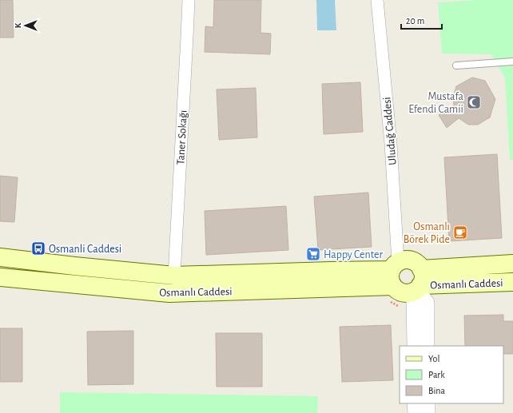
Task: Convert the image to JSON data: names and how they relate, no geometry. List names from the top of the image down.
{
  "streets": {
    "main road": ["Osmanlı Caddesi"],
    "street": ["Uludağ Caddesi", "Taner Sokağı"]
  },
  "crossings": [
    ["Uludağ Caddesi", "Osmanlı Caddesi"],
    ["Taner Sokağı", "Osmanlı Caddesi"]
  ],
  "places": {
    "mosque": ["Mustafa Efendi Camii"],
    "cafe": ["Osmanlı Börek Pide"],
    "bus stop": ["Osmanli Caddesi"],
    "supermarket": ["Happy Center"]
  },
  "legend": ["Yol", "Park", "Bina"],
  "scale_bar": "20 m",
  "north": "left"
}
